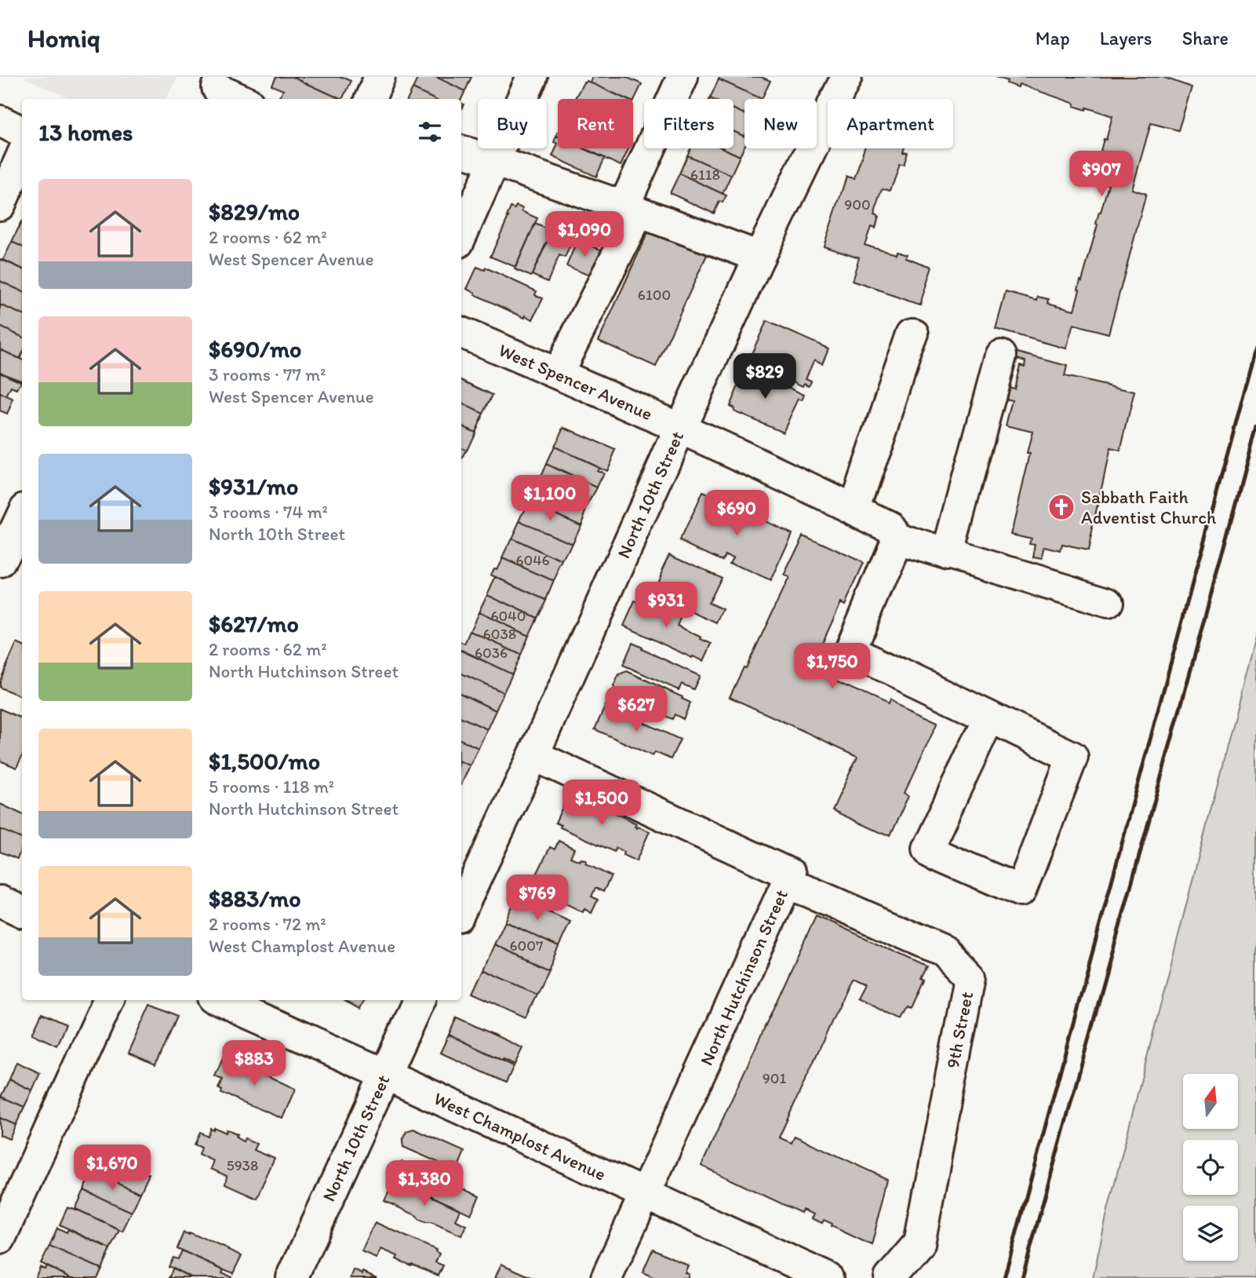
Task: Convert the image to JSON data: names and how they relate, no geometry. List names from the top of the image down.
{
  "streets": {
    "street": [
      "West Spencer Avenue",
      "North 10th Street",
      "North Hutchinson Street",
      "9th Street",
      "West Champlost Avenue"
    ]
  },
  "crossings": [
    ["West Spencer Avenue", "North 10th Street"],
    ["North 10th Street", "North Hutchinson Street"],
    ["North 10th Street", "West Champlost Avenue"],
    ["North Hutchinson Street", "9th Street"],
    ["North Hutchinson Street", "West Champlost Avenue"]
  ],
  "places": {
    "church": ["Sabbath Faith Adventist Church"]
  },
  "house_numbers": [
    "6118",
    "900",
    "6100",
    "6046",
    "6040",
    "6038",
    "6036",
    "6007",
    "901",
    "5938"
  ],
  "north": "top",
  "page": {
    "header": "Homiq",
    "nav": ["Map", "Layers", "Share"],
    "chip": [
      "Buy",
      "Rent",
      "Filters",
      "New",
      "Apartment"
    ],
    "heading": "13 homes",
    "price": [
      "$907",
      "$1,090",
      "$829",
      "$1,100",
      "$690",
      "$931",
      "$1,750",
      "$627",
      "$1,500",
      "$769",
      "$883",
      "$1,670",
      "$1,380"
    ],
    "list": [
      {
        "name": "$829/mo",
        "note": "2 rooms · 62 m² · West Spencer Avenue"
      },
      {
        "name": "$690/mo",
        "note": "3 rooms · 77 m² · West Spencer Avenue"
      },
      {
        "name": "$931/mo",
        "note": "3 rooms · 74 m² · North 10th Street"
      },
      {
        "name": "$627/mo",
        "note": "2 rooms · 62 m² · North Hutchinson Street"
      },
      {
        "name": "$1,500/mo",
        "note": "5 rooms · 118 m² · North Hutchinson Street"
      },
      {
        "name": "$883/mo",
        "note": "2 rooms · 72 m² · West Champlost Avenue"
      }
    ]
  }
}
